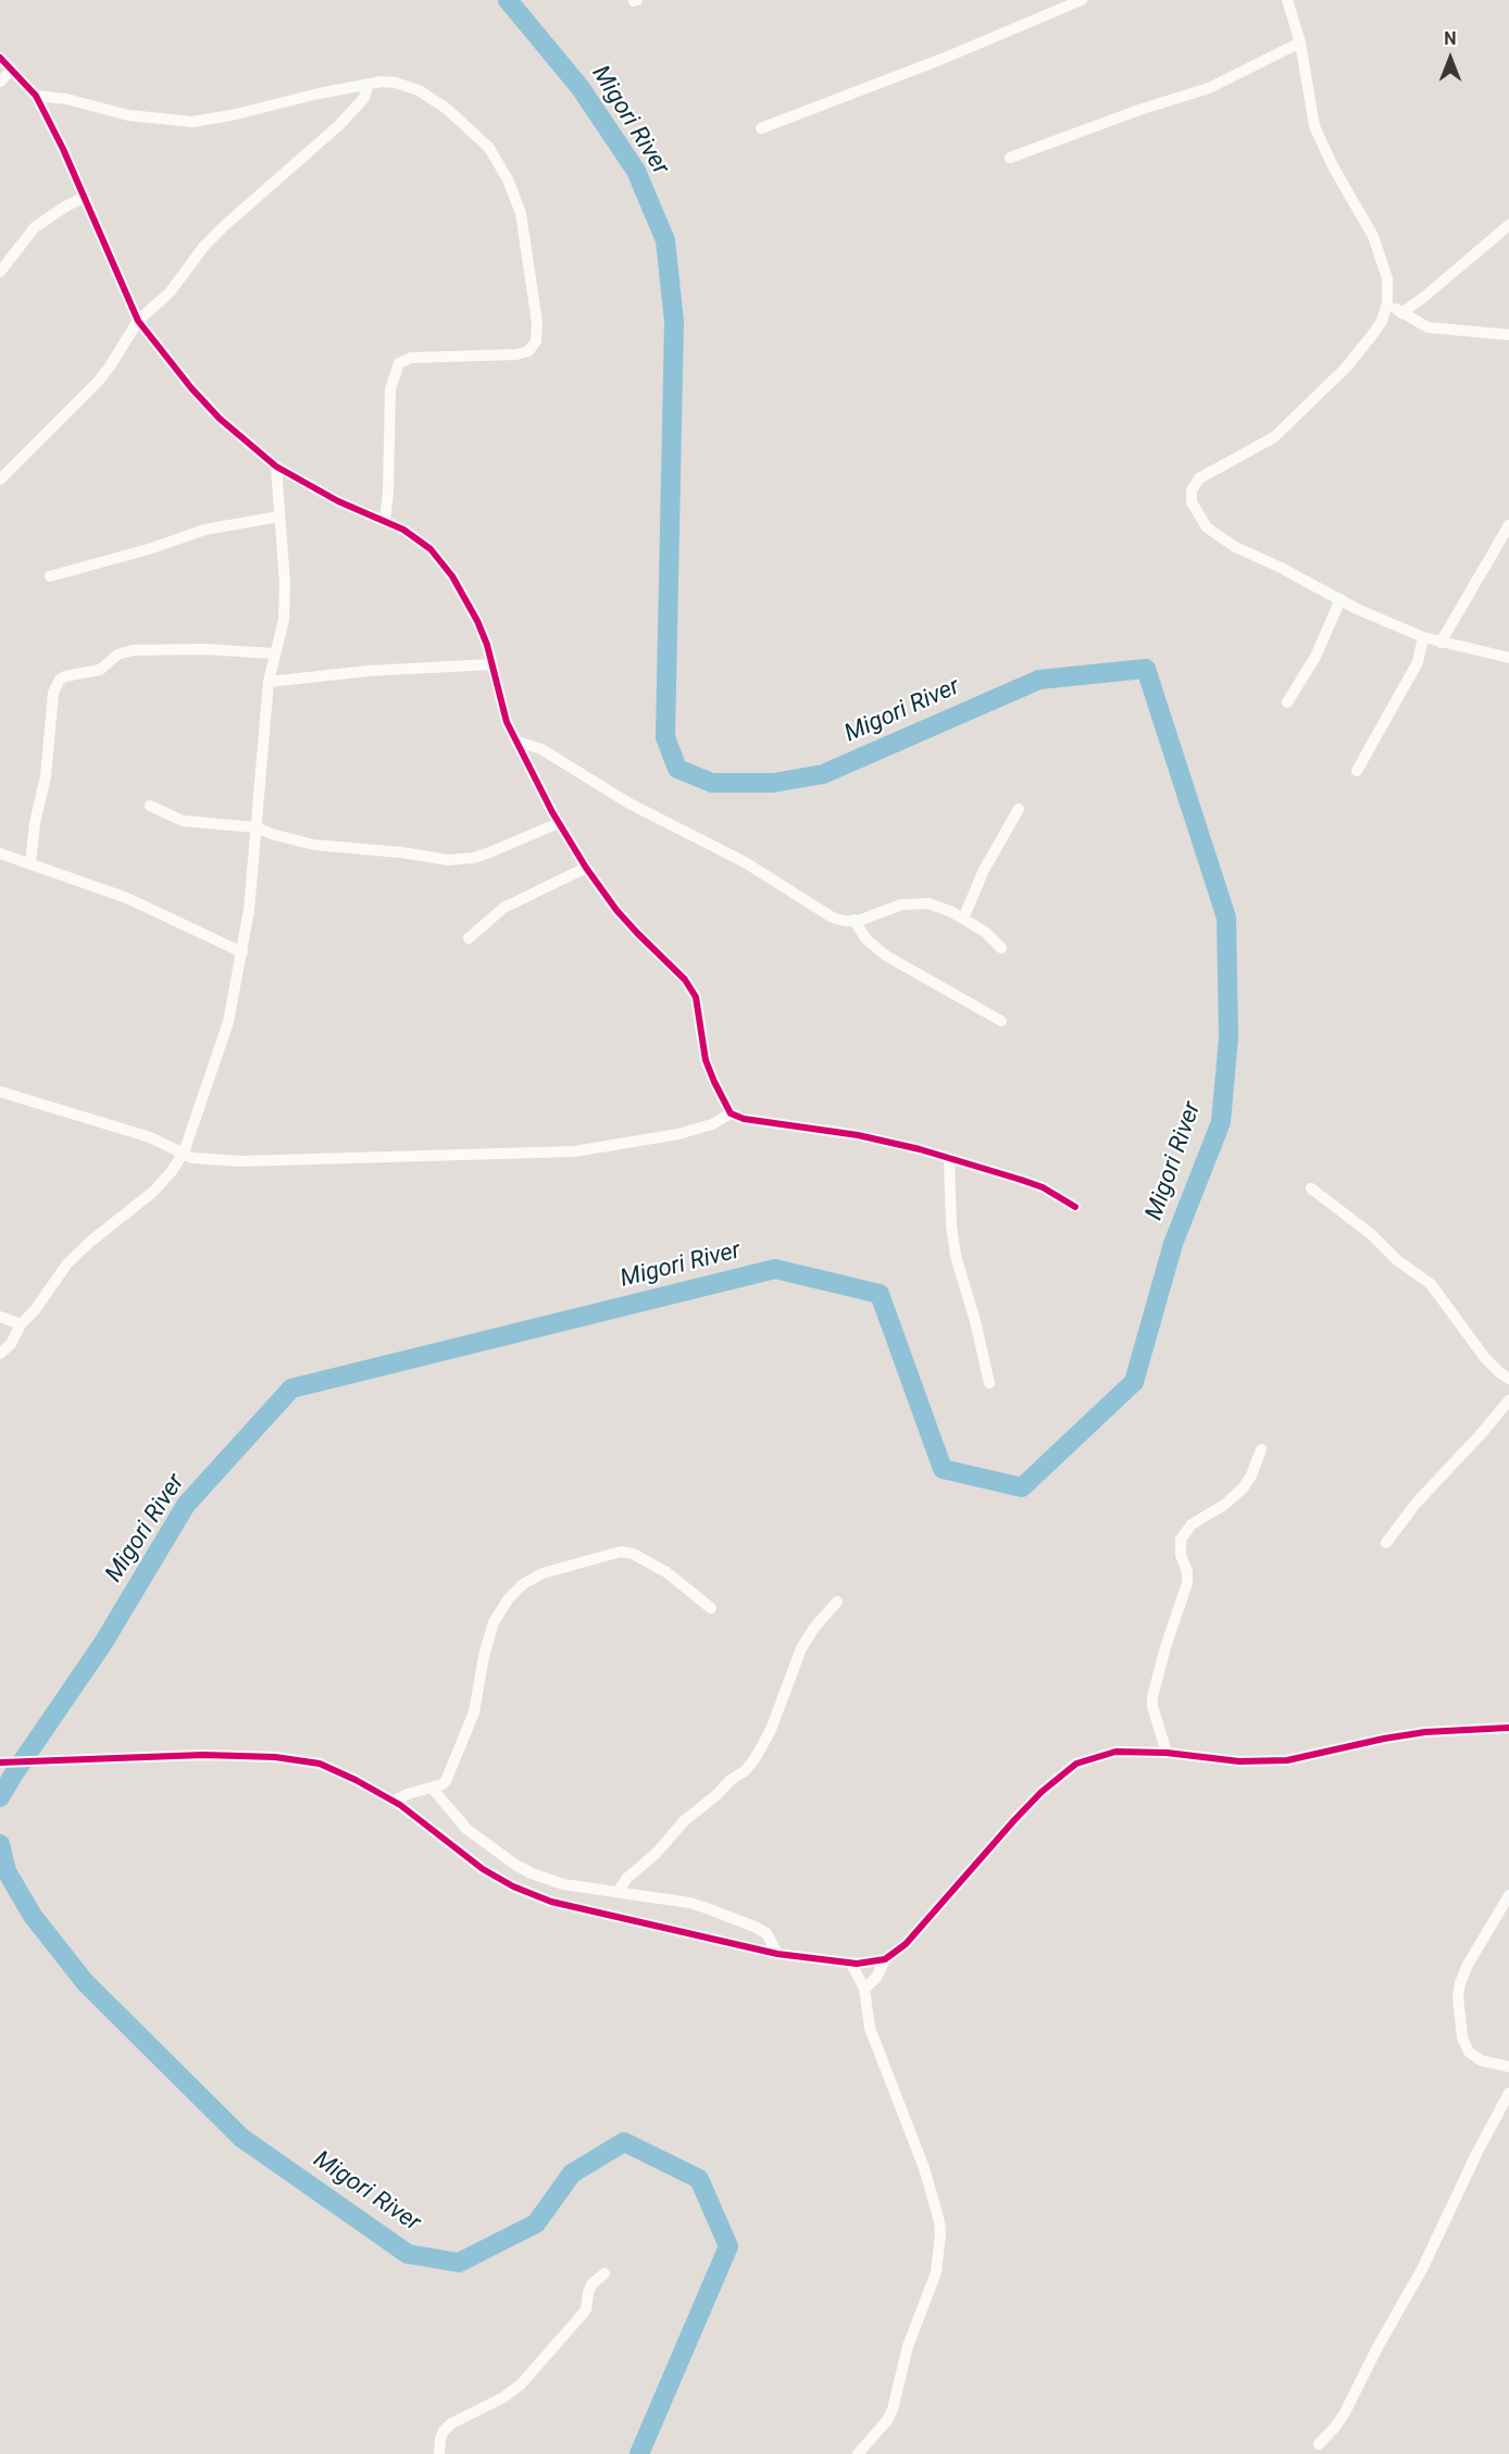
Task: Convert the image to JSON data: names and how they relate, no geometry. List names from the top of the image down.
{
  "water": ["Migori River"],
  "north": "top"
}
